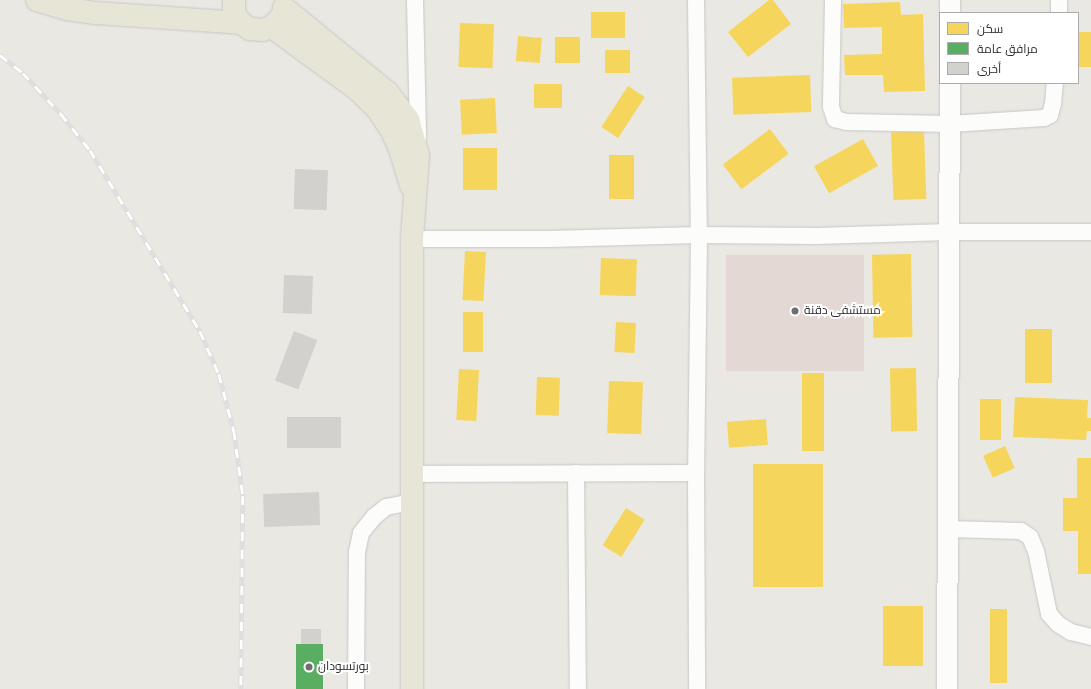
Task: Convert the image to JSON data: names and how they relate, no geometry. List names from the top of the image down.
{
  "places": ["مستشفى دقنة", "بورتسودان"],
  "legend": ["سكن", "مرافق عامة", "أخرى"]
}
